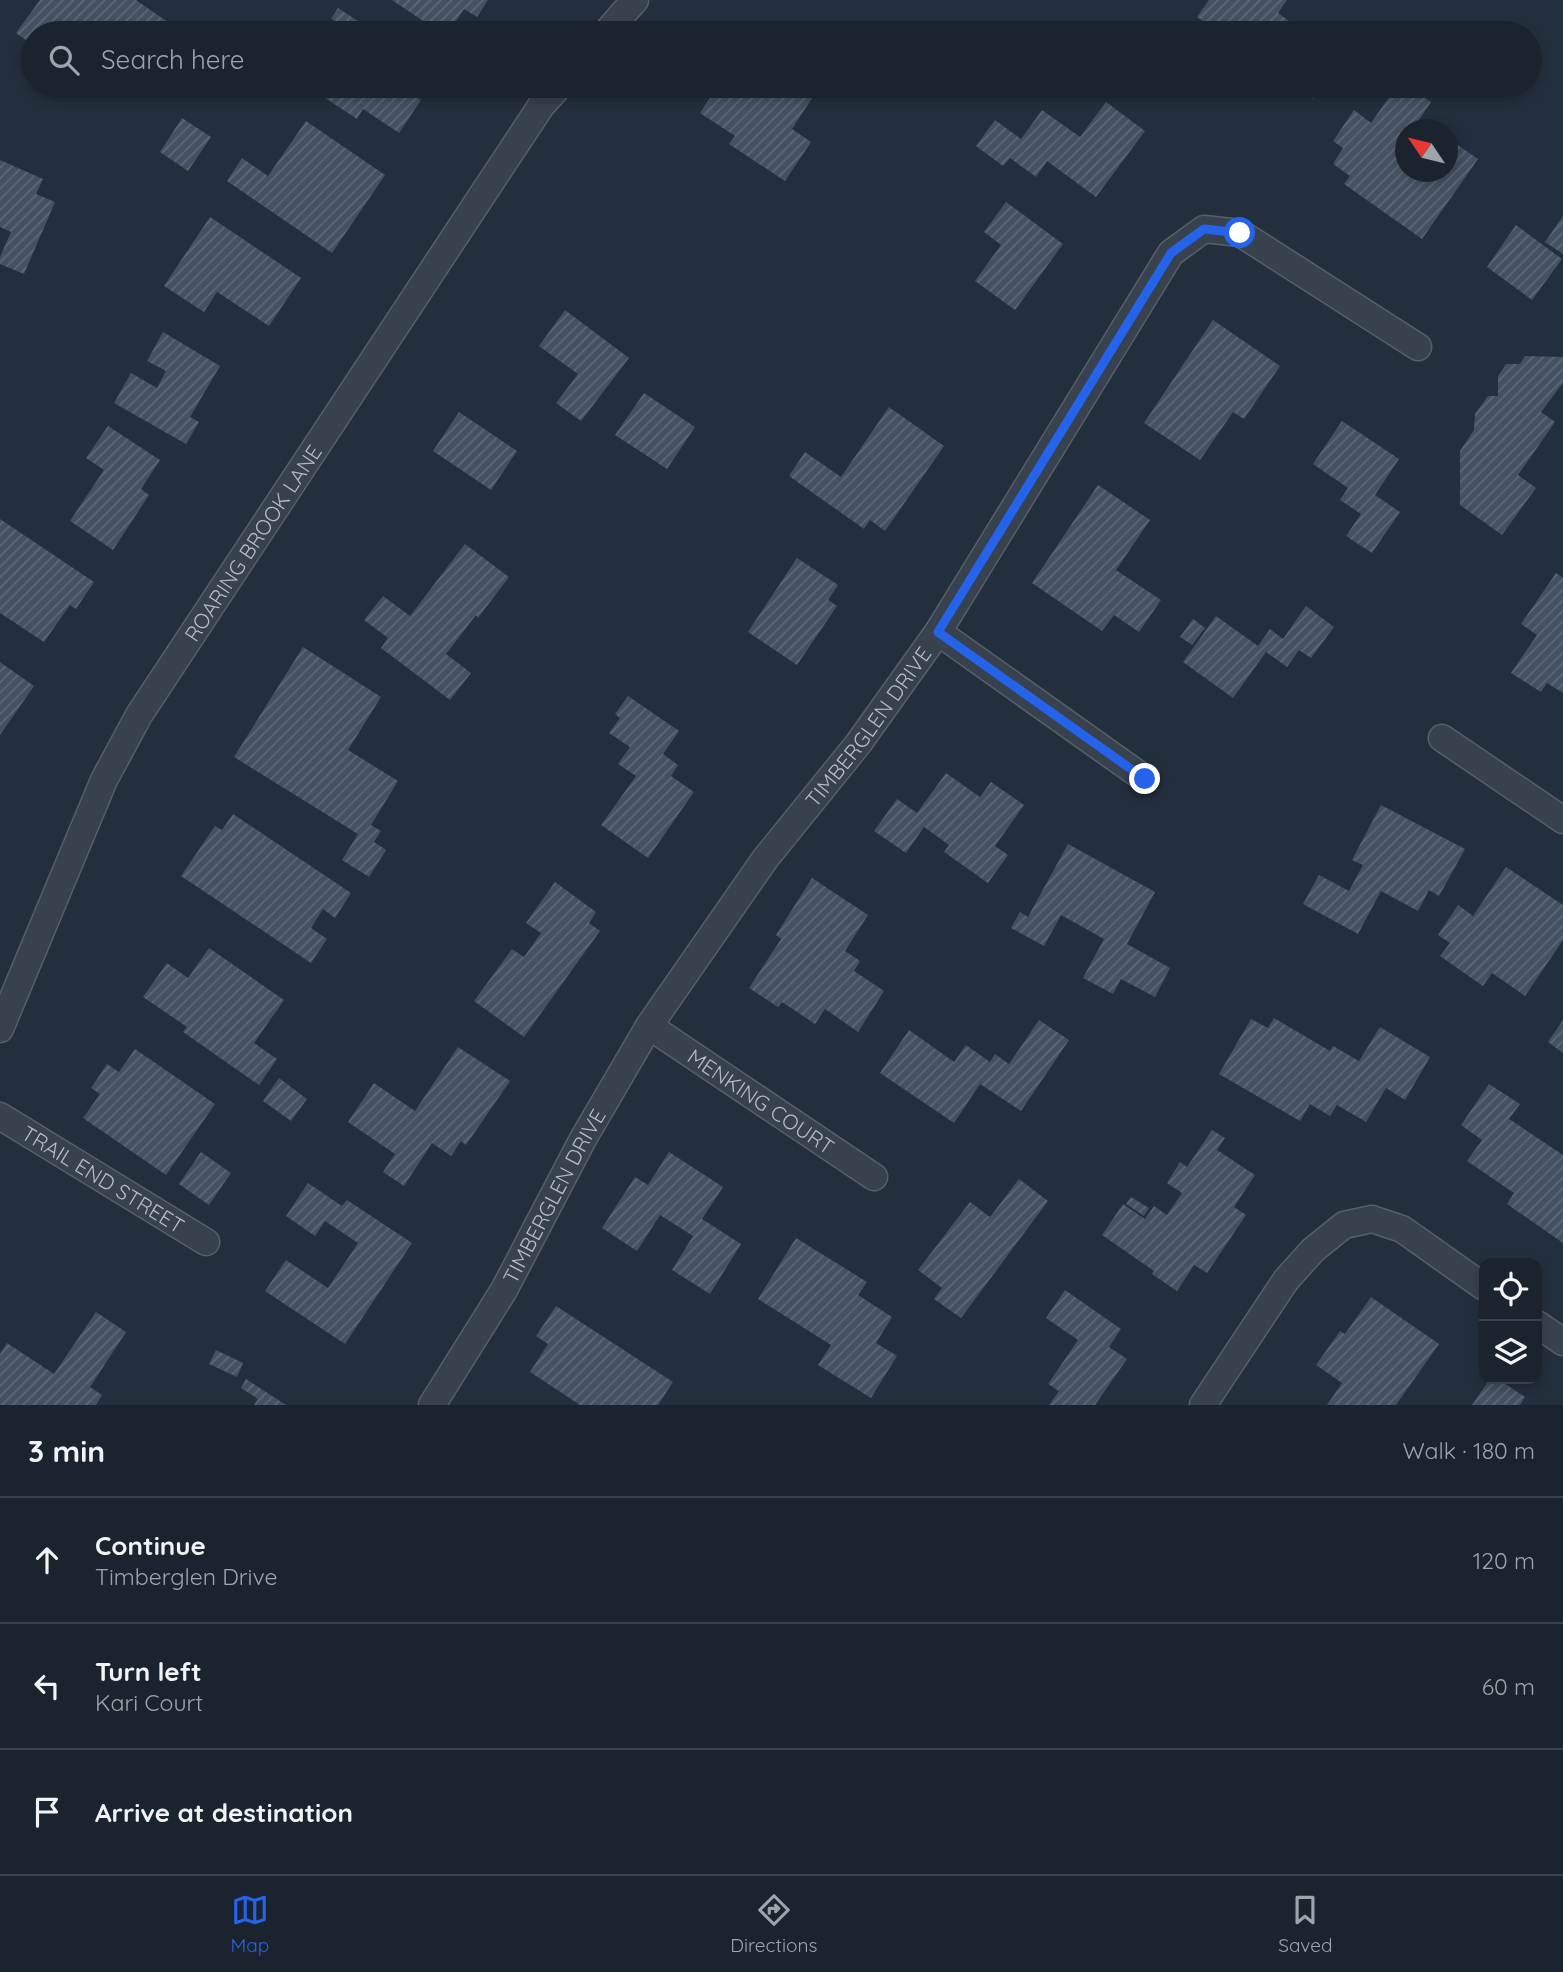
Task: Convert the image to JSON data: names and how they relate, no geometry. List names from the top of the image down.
{
  "streets": {
    "street": [
      "ROARING BROOK LANE",
      "TIMBERGLEN DRIVE",
      "MENKING COURT",
      "TRAIL END STREET"
    ]
  },
  "crossings": [
    ["TIMBERGLEN DRIVE", "MENKING COURT"]
  ],
  "north": "top left",
  "page": {
    "search": "Search here",
    "heading": ["3 min", "Walk · 180 m"],
    "list": [
      ["Continue", "Timberglen Drive", "120 m"],
      ["Turn left", "Kari Court", "60 m"],
      "Arrive at destination"
    ],
    "nav": ["Map", "Directions", "Saved"]
  }
}
